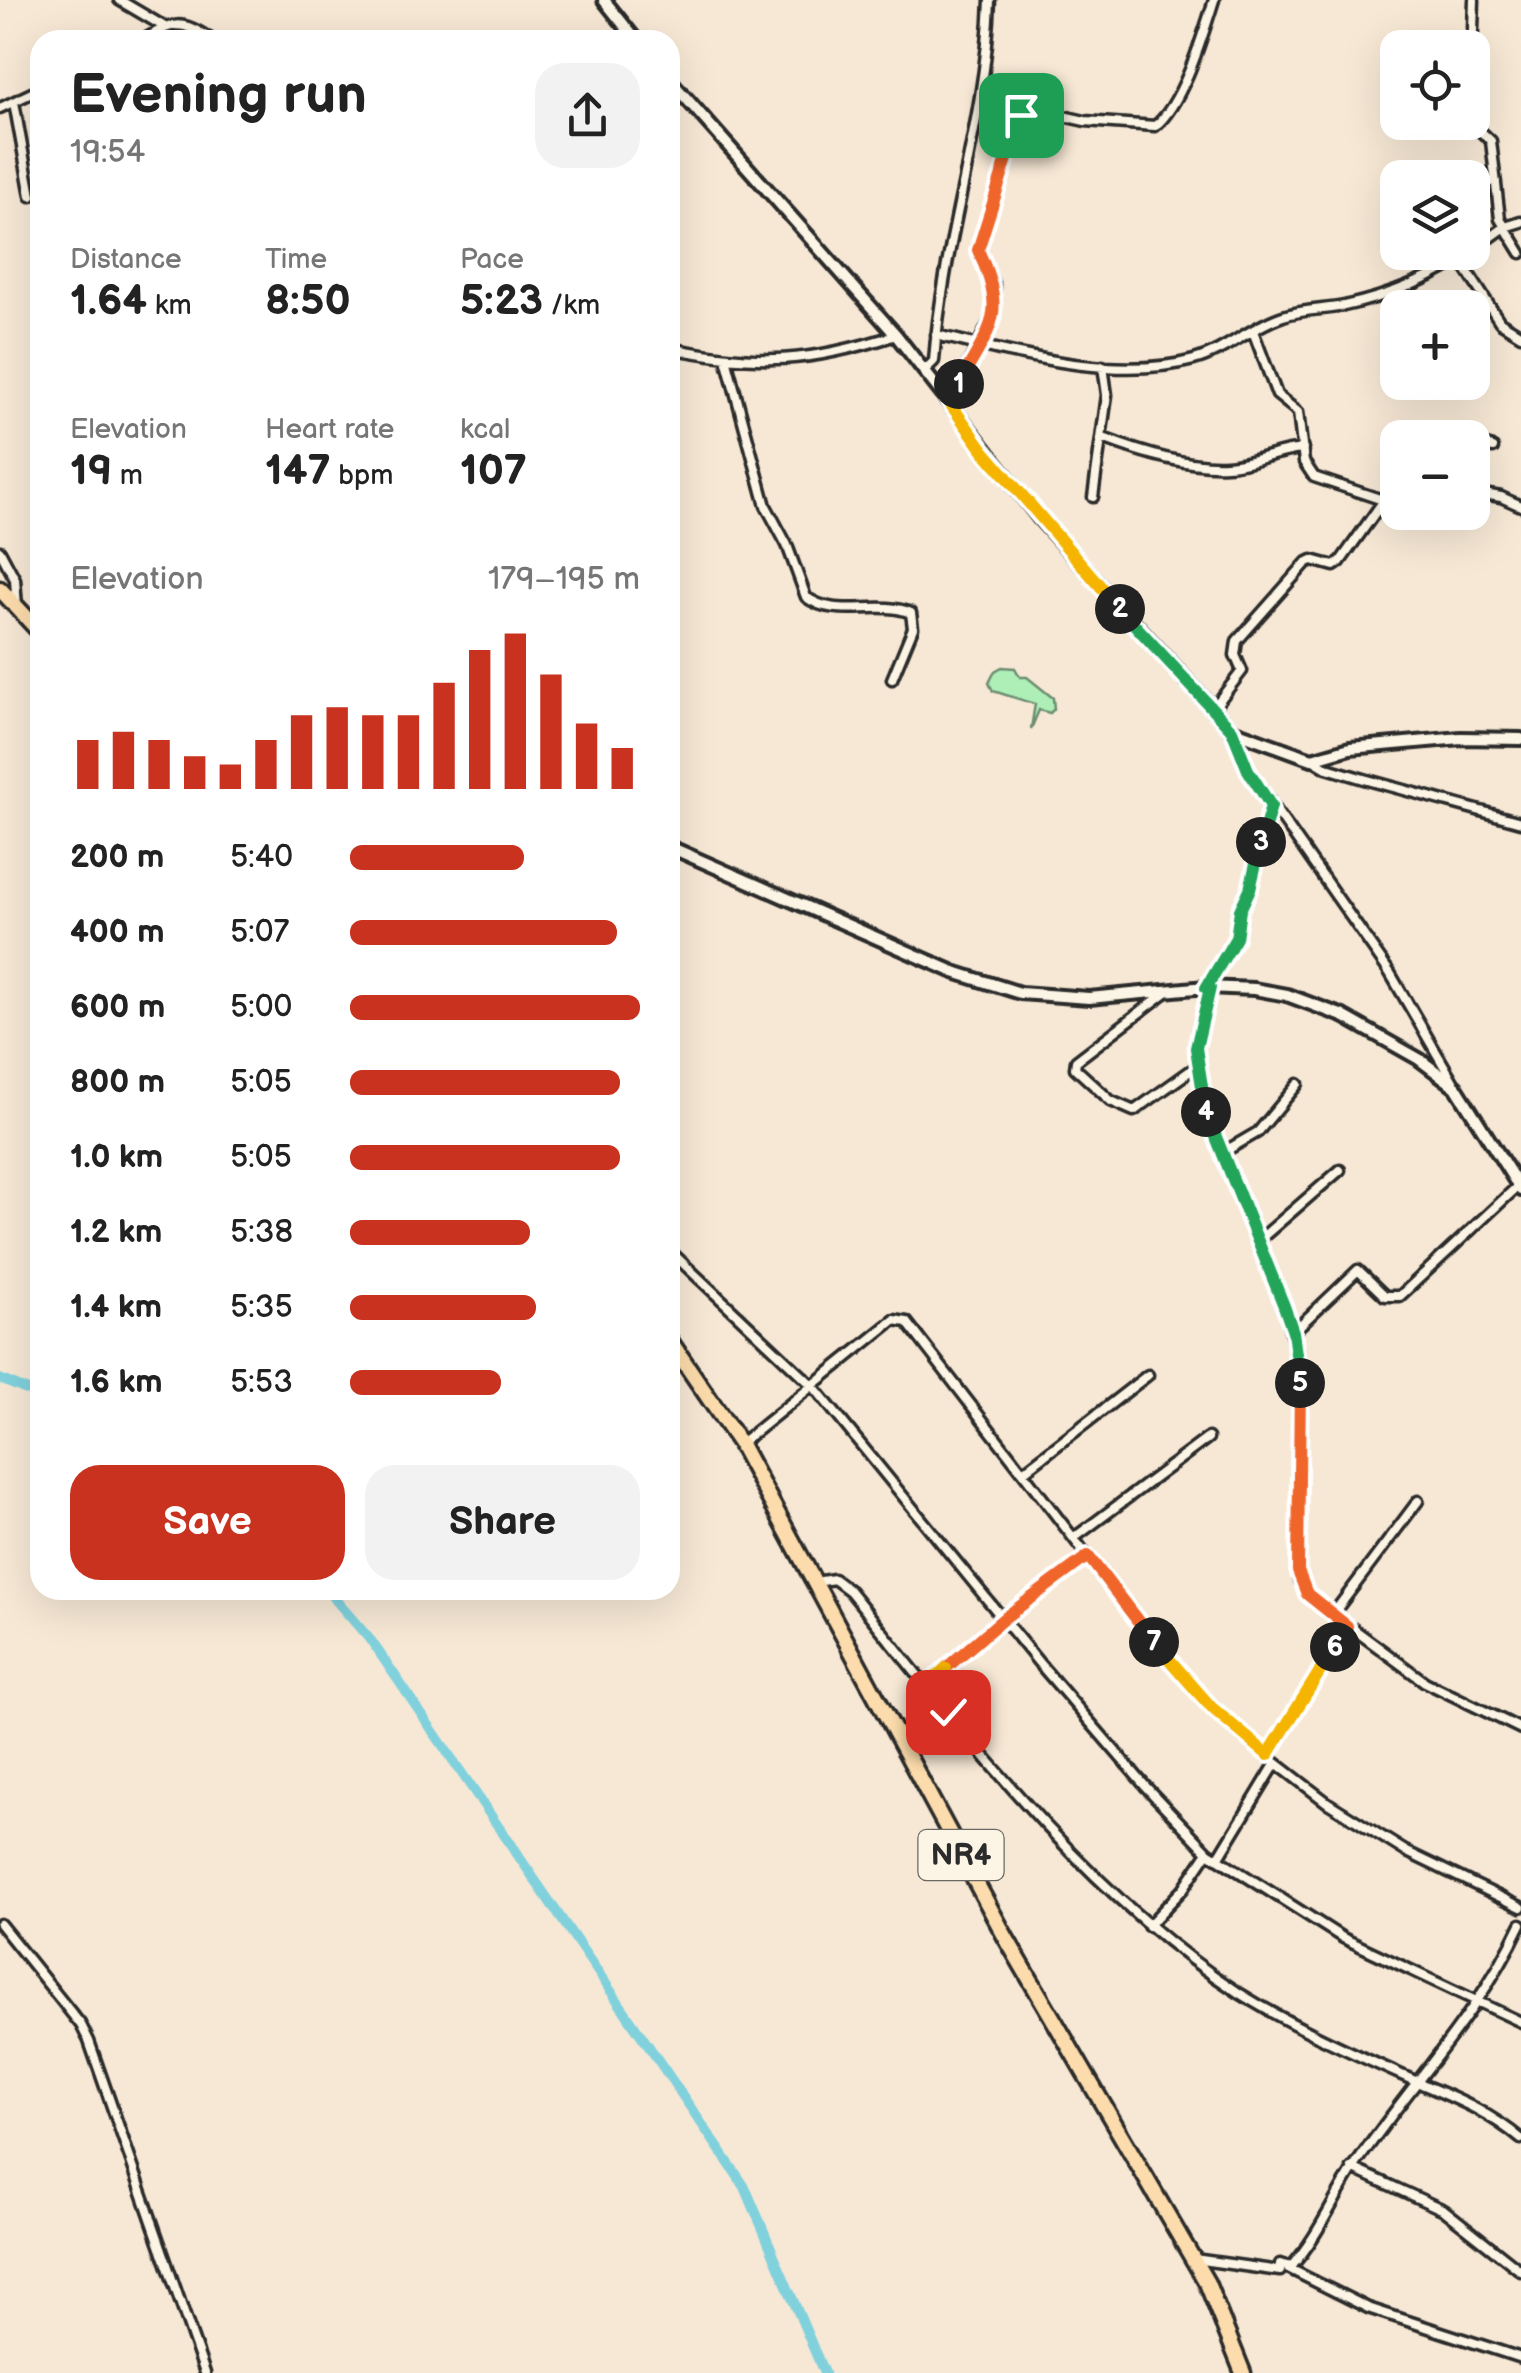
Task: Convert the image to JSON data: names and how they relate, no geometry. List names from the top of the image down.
{
  "streets": {
    "highway": ["NR4"]
  },
  "page": {
    "map_buttons": ["+", "−"],
    "heading": ["Evening run", "19:54"],
    "stats": [
      ["Distance", "1.64 km"],
      ["Time", "8:50"],
      ["Pace", "5:23 /km"],
      ["Elevation", "19 m"],
      ["Heart rate", "147 bpm"],
      ["kcal", "107"]
    ],
    "pins": [
      "1",
      "2",
      "3",
      "4",
      "5",
      "7",
      "6"
    ],
    "chart": ["Elevation", "179–195 m"],
    "list": [
      {
        "name": "200 m",
        "note": "5:40"
      },
      {
        "name": "400 m",
        "note": "5:07"
      },
      {
        "name": "600 m",
        "note": "5:00"
      },
      {
        "name": "800 m",
        "note": "5:05"
      },
      {
        "name": "1.0 km",
        "note": "5:05"
      },
      {
        "name": "1.2 km",
        "note": "5:38"
      },
      {
        "name": "1.4 km",
        "note": "5:35"
      },
      {
        "name": "1.6 km",
        "note": "5:53"
      }
    ],
    "buttons": ["Save", "Share"]
  }
}
